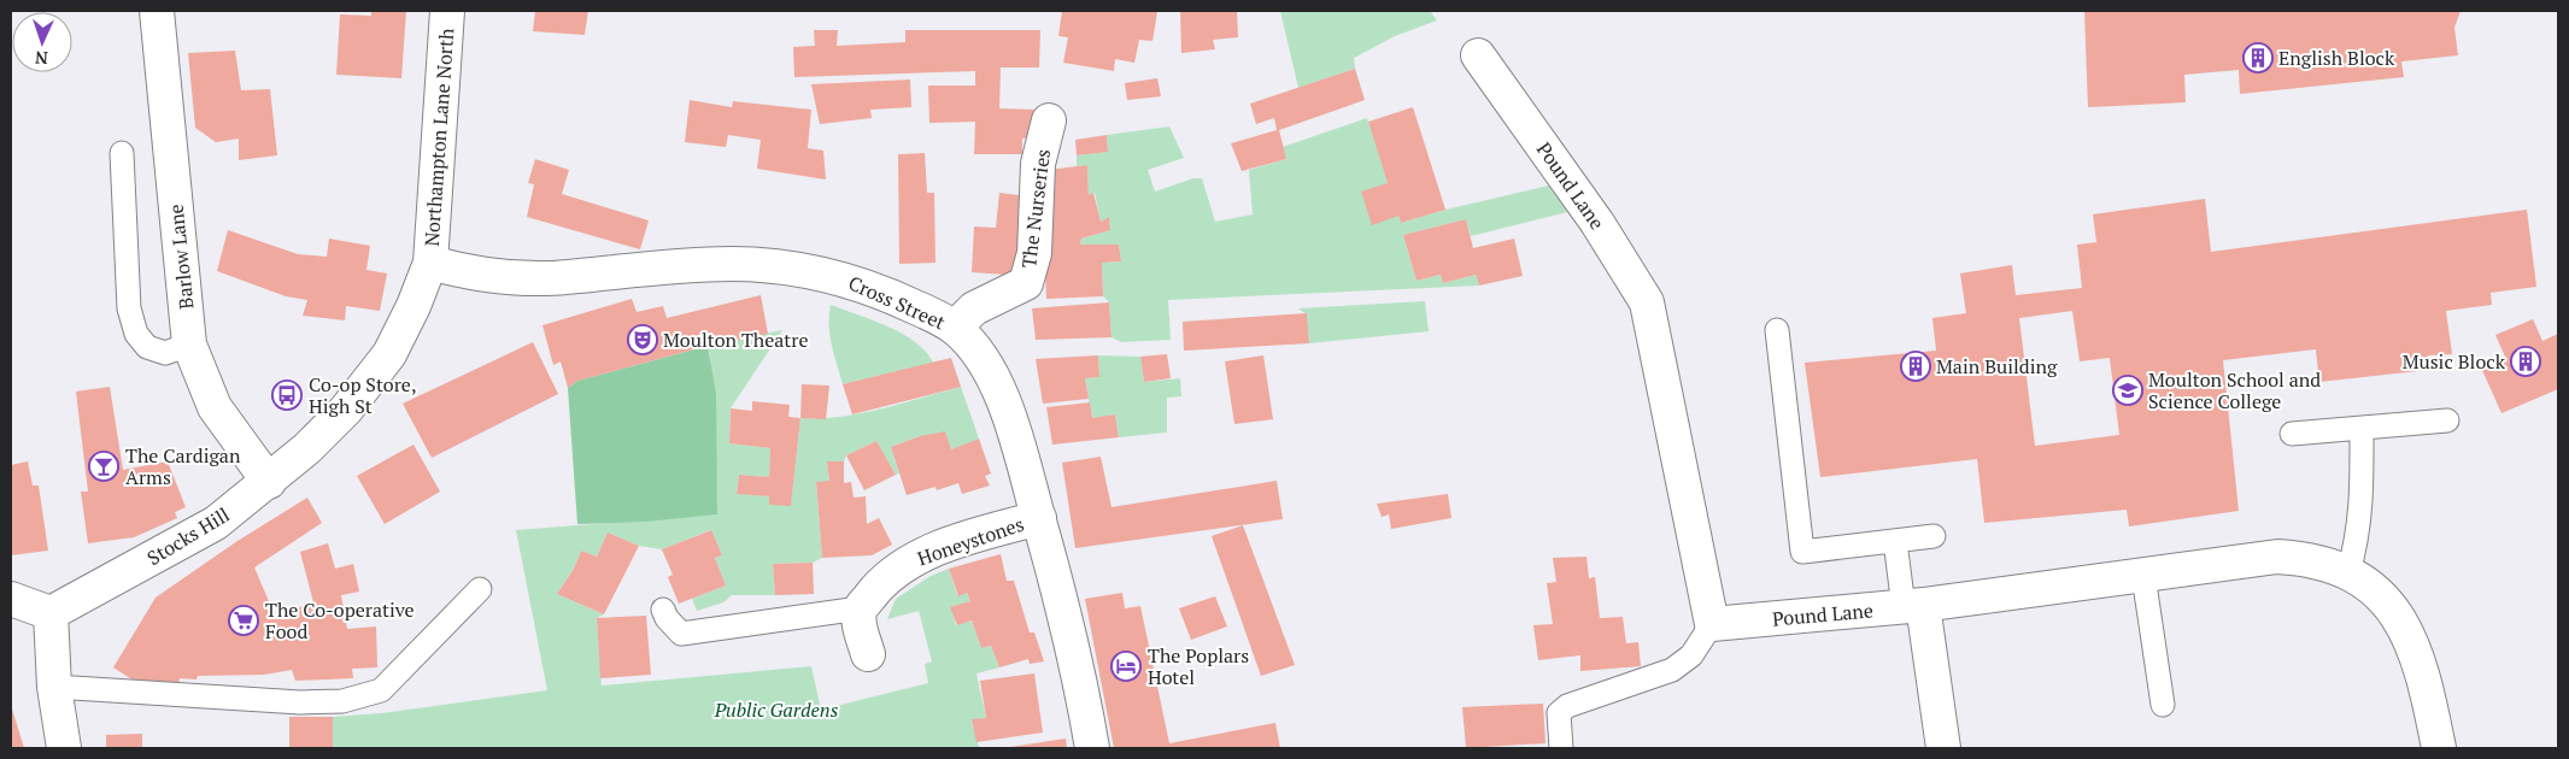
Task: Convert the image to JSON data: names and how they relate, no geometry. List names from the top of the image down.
{
  "streets": {
    "street": [
      "Northampton Lane North",
      "Pound Lane",
      "The Nurseries",
      "Barlow Lane",
      "Cross Street",
      "Stocks Hill",
      "Honeystones"
    ]
  },
  "crossings": [
    ["Northampton Lane North", "Cross Street"],
    ["Northampton Lane North", "Stocks Hill"],
    ["The Nurseries", "Cross Street"],
    ["Barlow Lane", "Stocks Hill"],
    ["Cross Street", "Stocks Hill"],
    ["Cross Street", "Honeystones"]
  ],
  "parks": ["Public Gardens"],
  "places": {
    "building": ["English Block", "Music Block", "Main Building"],
    "theatre": ["Moulton Theatre"],
    "school or university": ["Moulton School and Science College"],
    "bus stop": ["Co-op Store, High St"],
    "bar": ["The Cardigan Arms"],
    "supermarket": ["The Co-operative Food"],
    "hotel": ["The Poplars Hotel"]
  },
  "north": "bottom"
}
